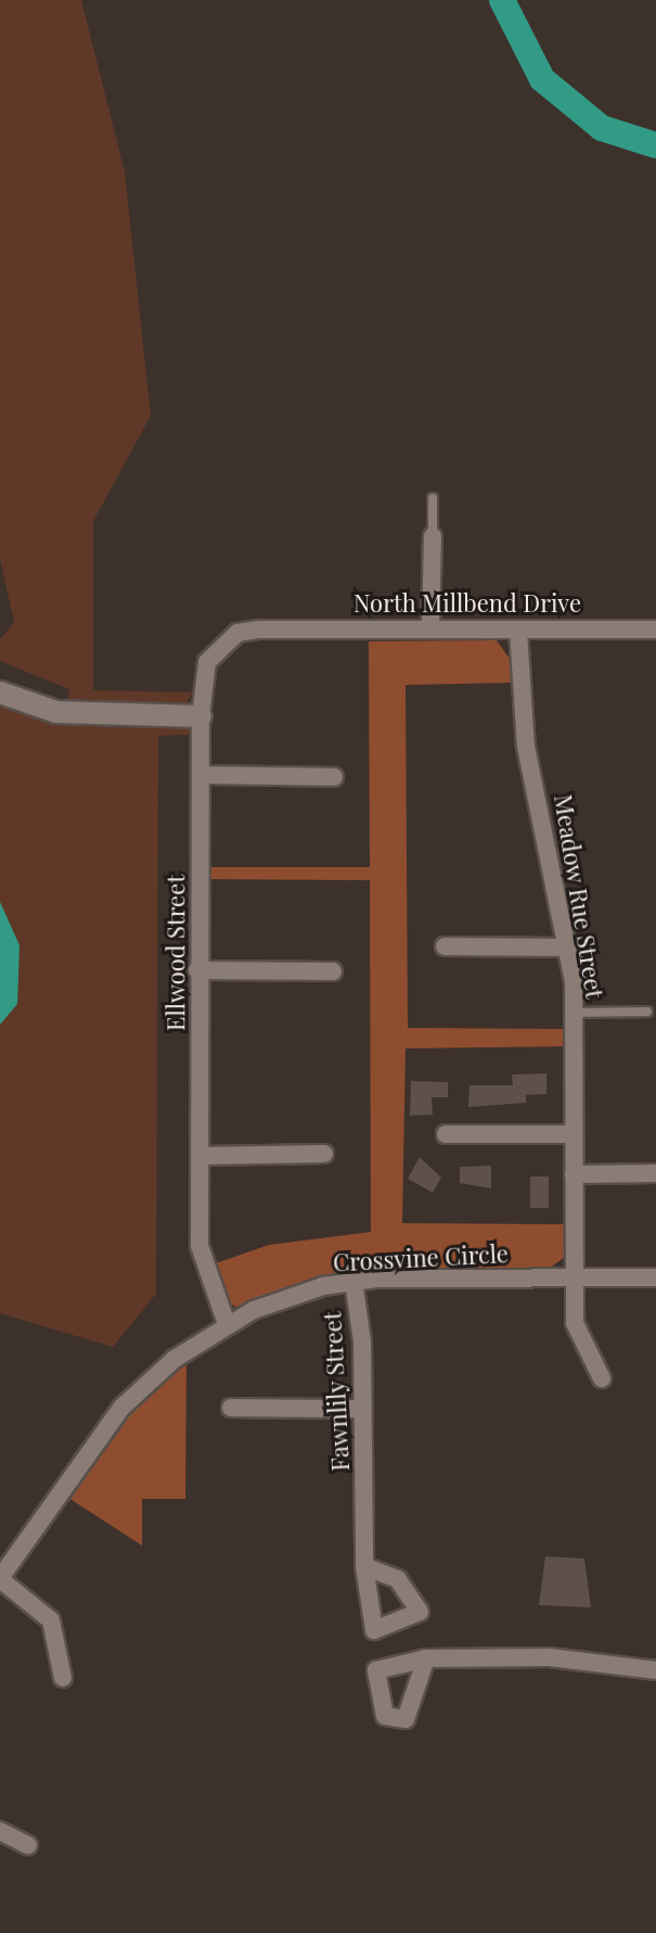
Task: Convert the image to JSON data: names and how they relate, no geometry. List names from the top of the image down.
{
  "streets": {
    "street": [
      "North Millbend Drive",
      "Meadow Rue Street",
      "Ellwood Street",
      "Crossvine Circle",
      "Fawnlily Street"
    ]
  },
  "crossings": [
    ["North Millbend Drive", "Meadow Rue Street"],
    ["North Millbend Drive", "Ellwood Street"],
    ["Meadow Rue Street", "Crossvine Circle"],
    ["Ellwood Street", "Crossvine Circle"],
    ["Crossvine Circle", "Fawnlily Street"]
  ]
}
